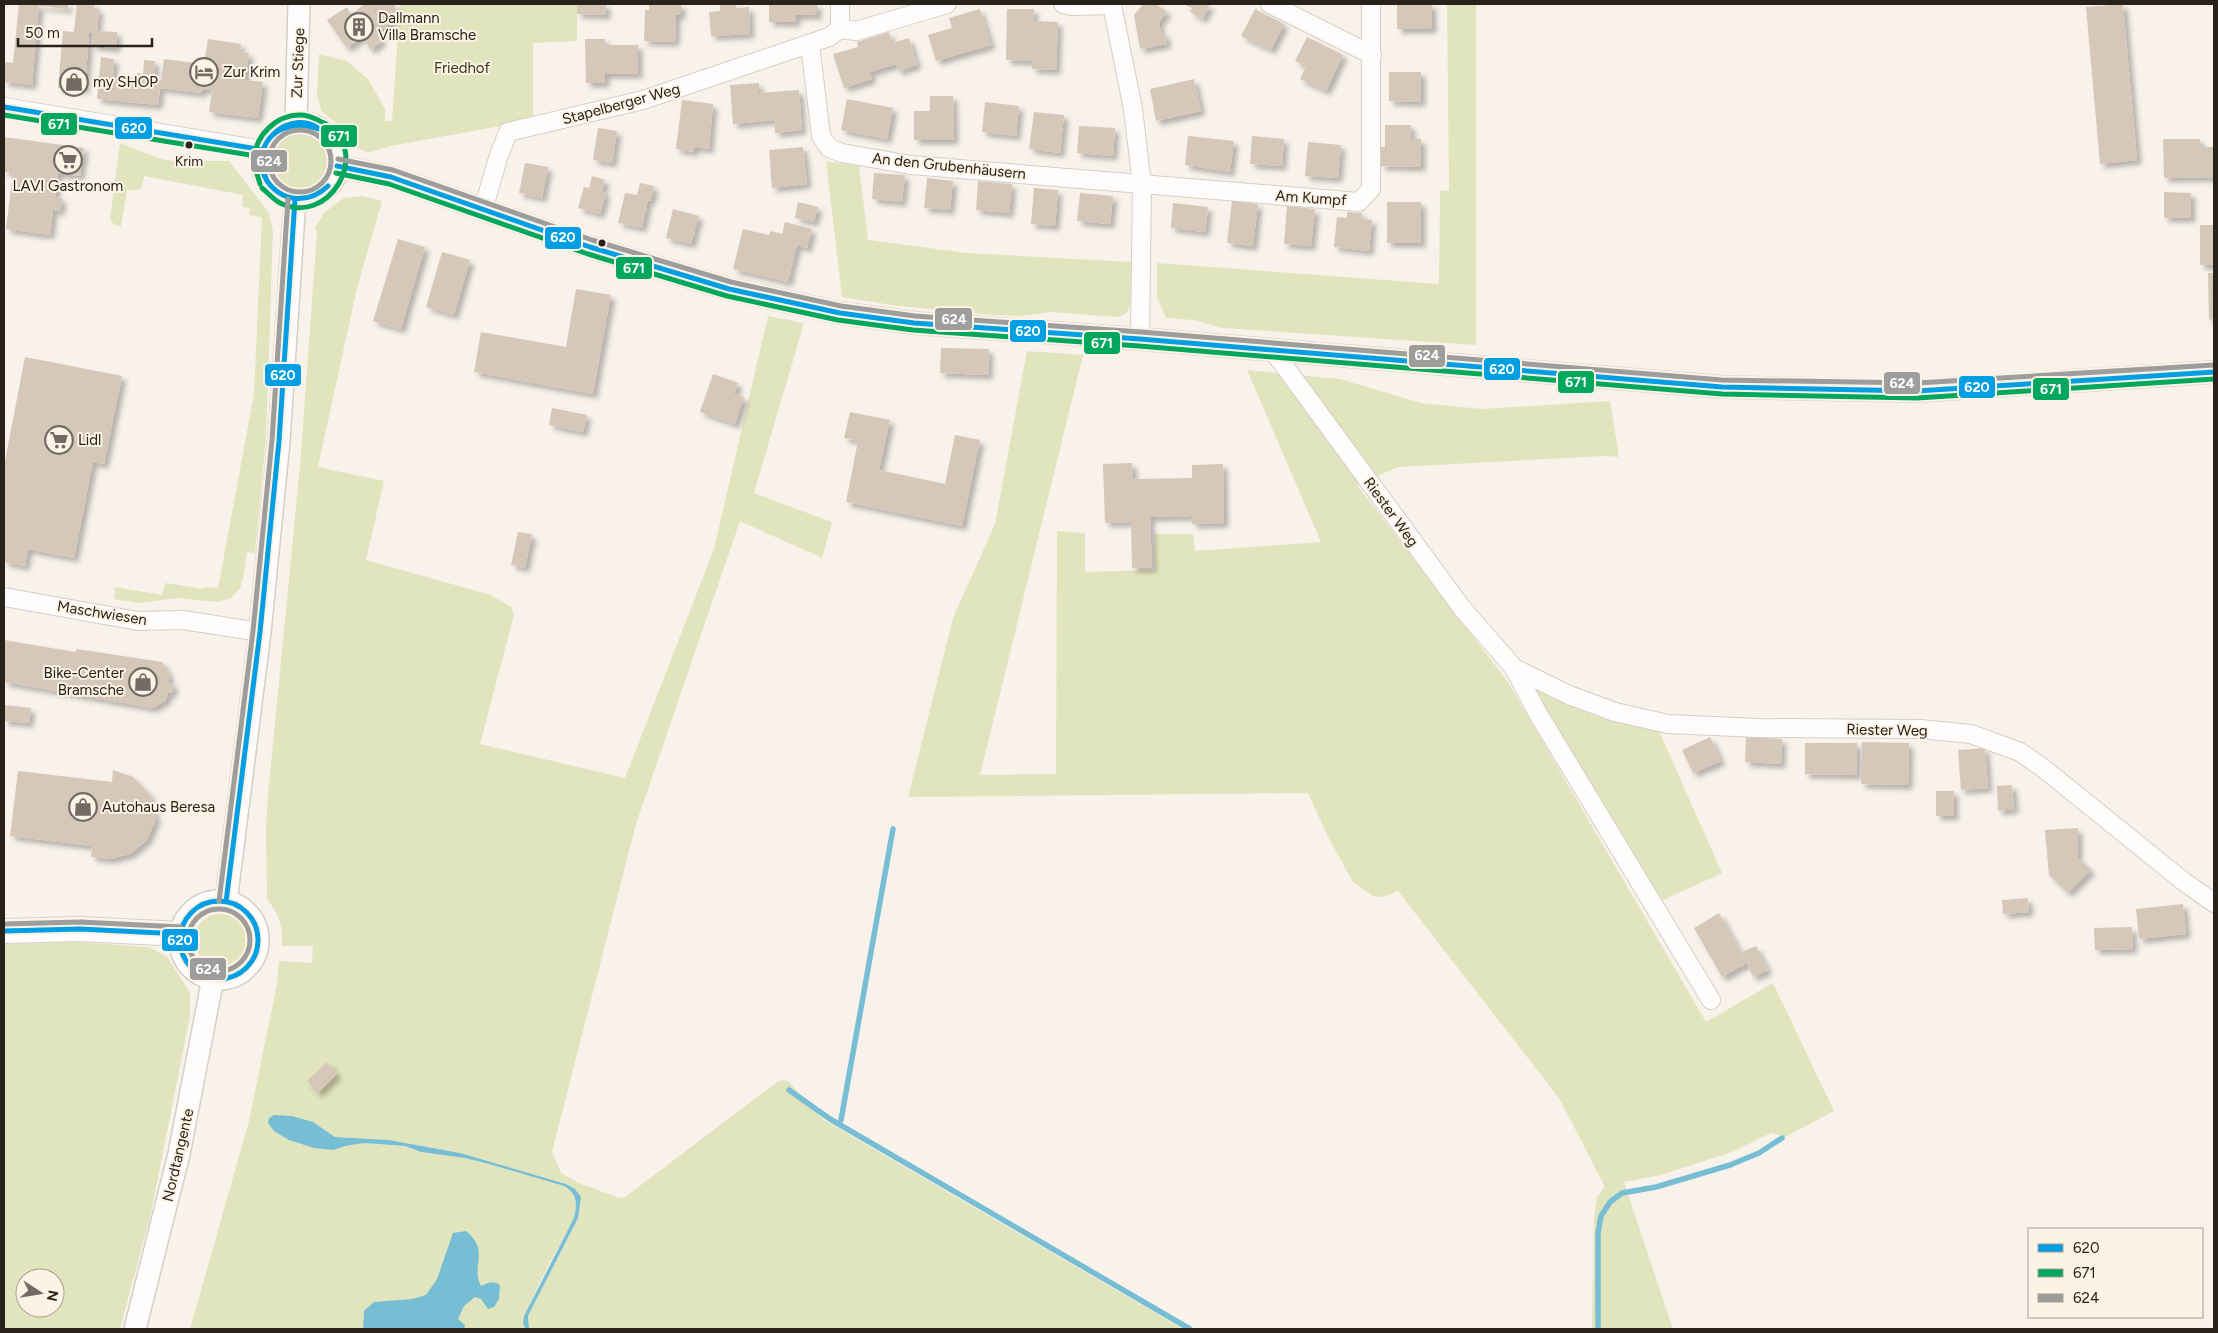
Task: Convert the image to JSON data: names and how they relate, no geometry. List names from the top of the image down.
{
  "streets": {
    "street": [
      "Zur Stiege",
      "Stapelberger Weg",
      "An den Grubenhäusern",
      "Am Kumpf",
      "Riester Weg",
      "Maschwiesen",
      "Nordtangente"
    ]
  },
  "crossings": [
    ["Stapelberger Weg", "An den Grubenhäusern"],
    ["An den Grubenhäusern", "Am Kumpf"]
  ],
  "parks": ["Friedhof"],
  "places": {
    "building": ["Dallmann Villa Bramsche"],
    "hotel": ["Zur Krim"],
    "shop": ["my SHOP", "Bike-Center Bramsche", "Autohaus Beresa"],
    "other": ["Krim"],
    "supermarket": ["LAVI Gastronom", "Lidl"]
  },
  "lines": ["transit line 620", "transit line 671", "transit line 624"],
  "legend": ["620", "671", "624"],
  "scale_bar": "50 m",
  "north": "right"
}
